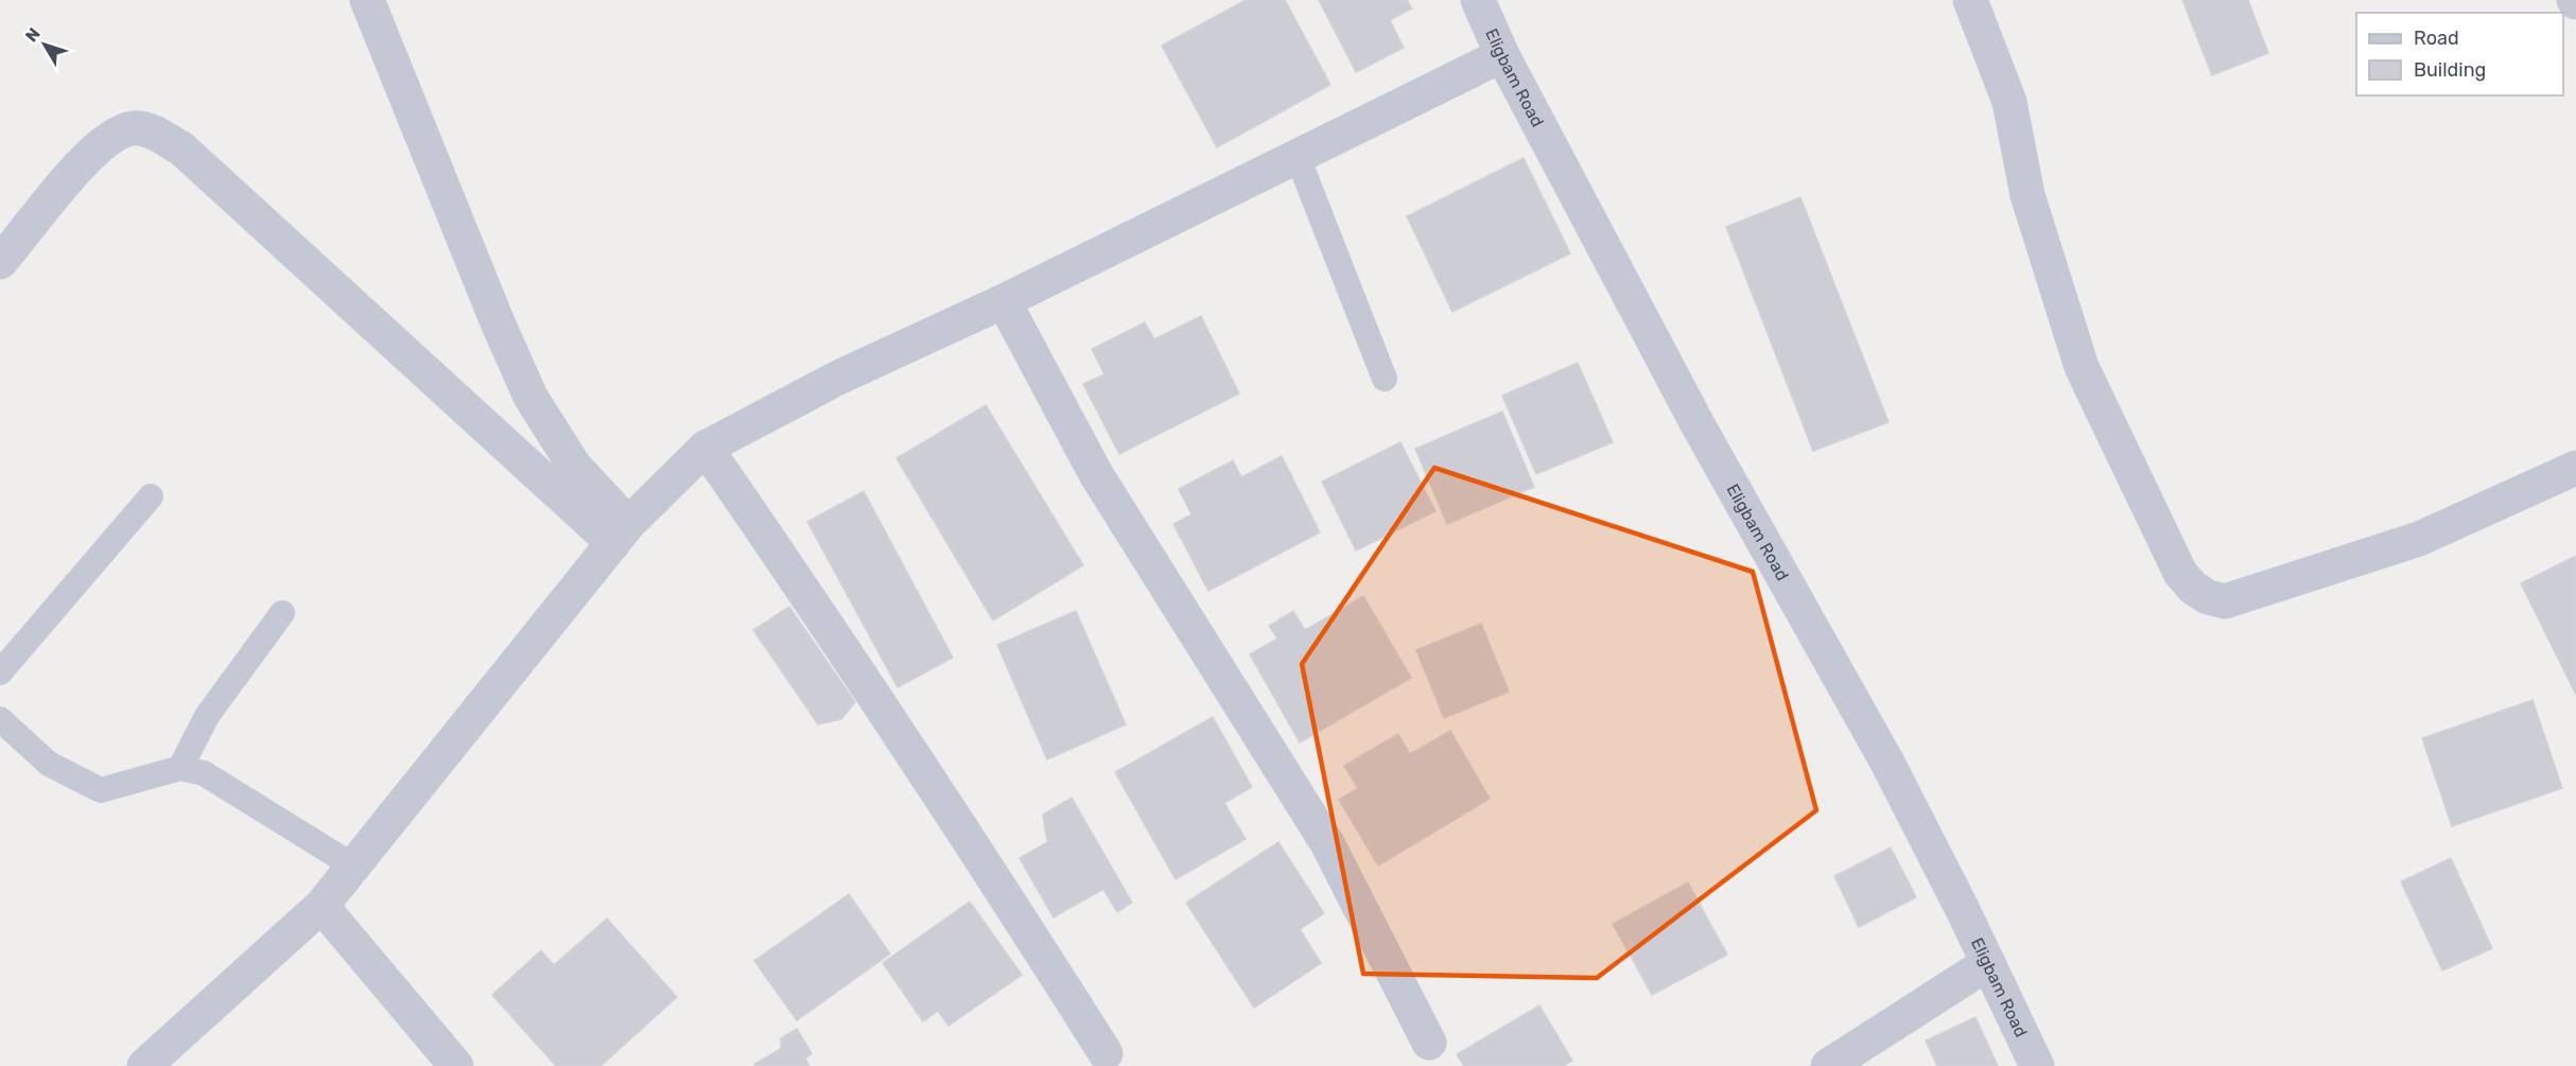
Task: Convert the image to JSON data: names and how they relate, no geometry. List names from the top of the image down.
{
  "streets": {
    "street": ["Eligbam Road"]
  },
  "legend": ["Road", "Building"],
  "north": "top left"
}
